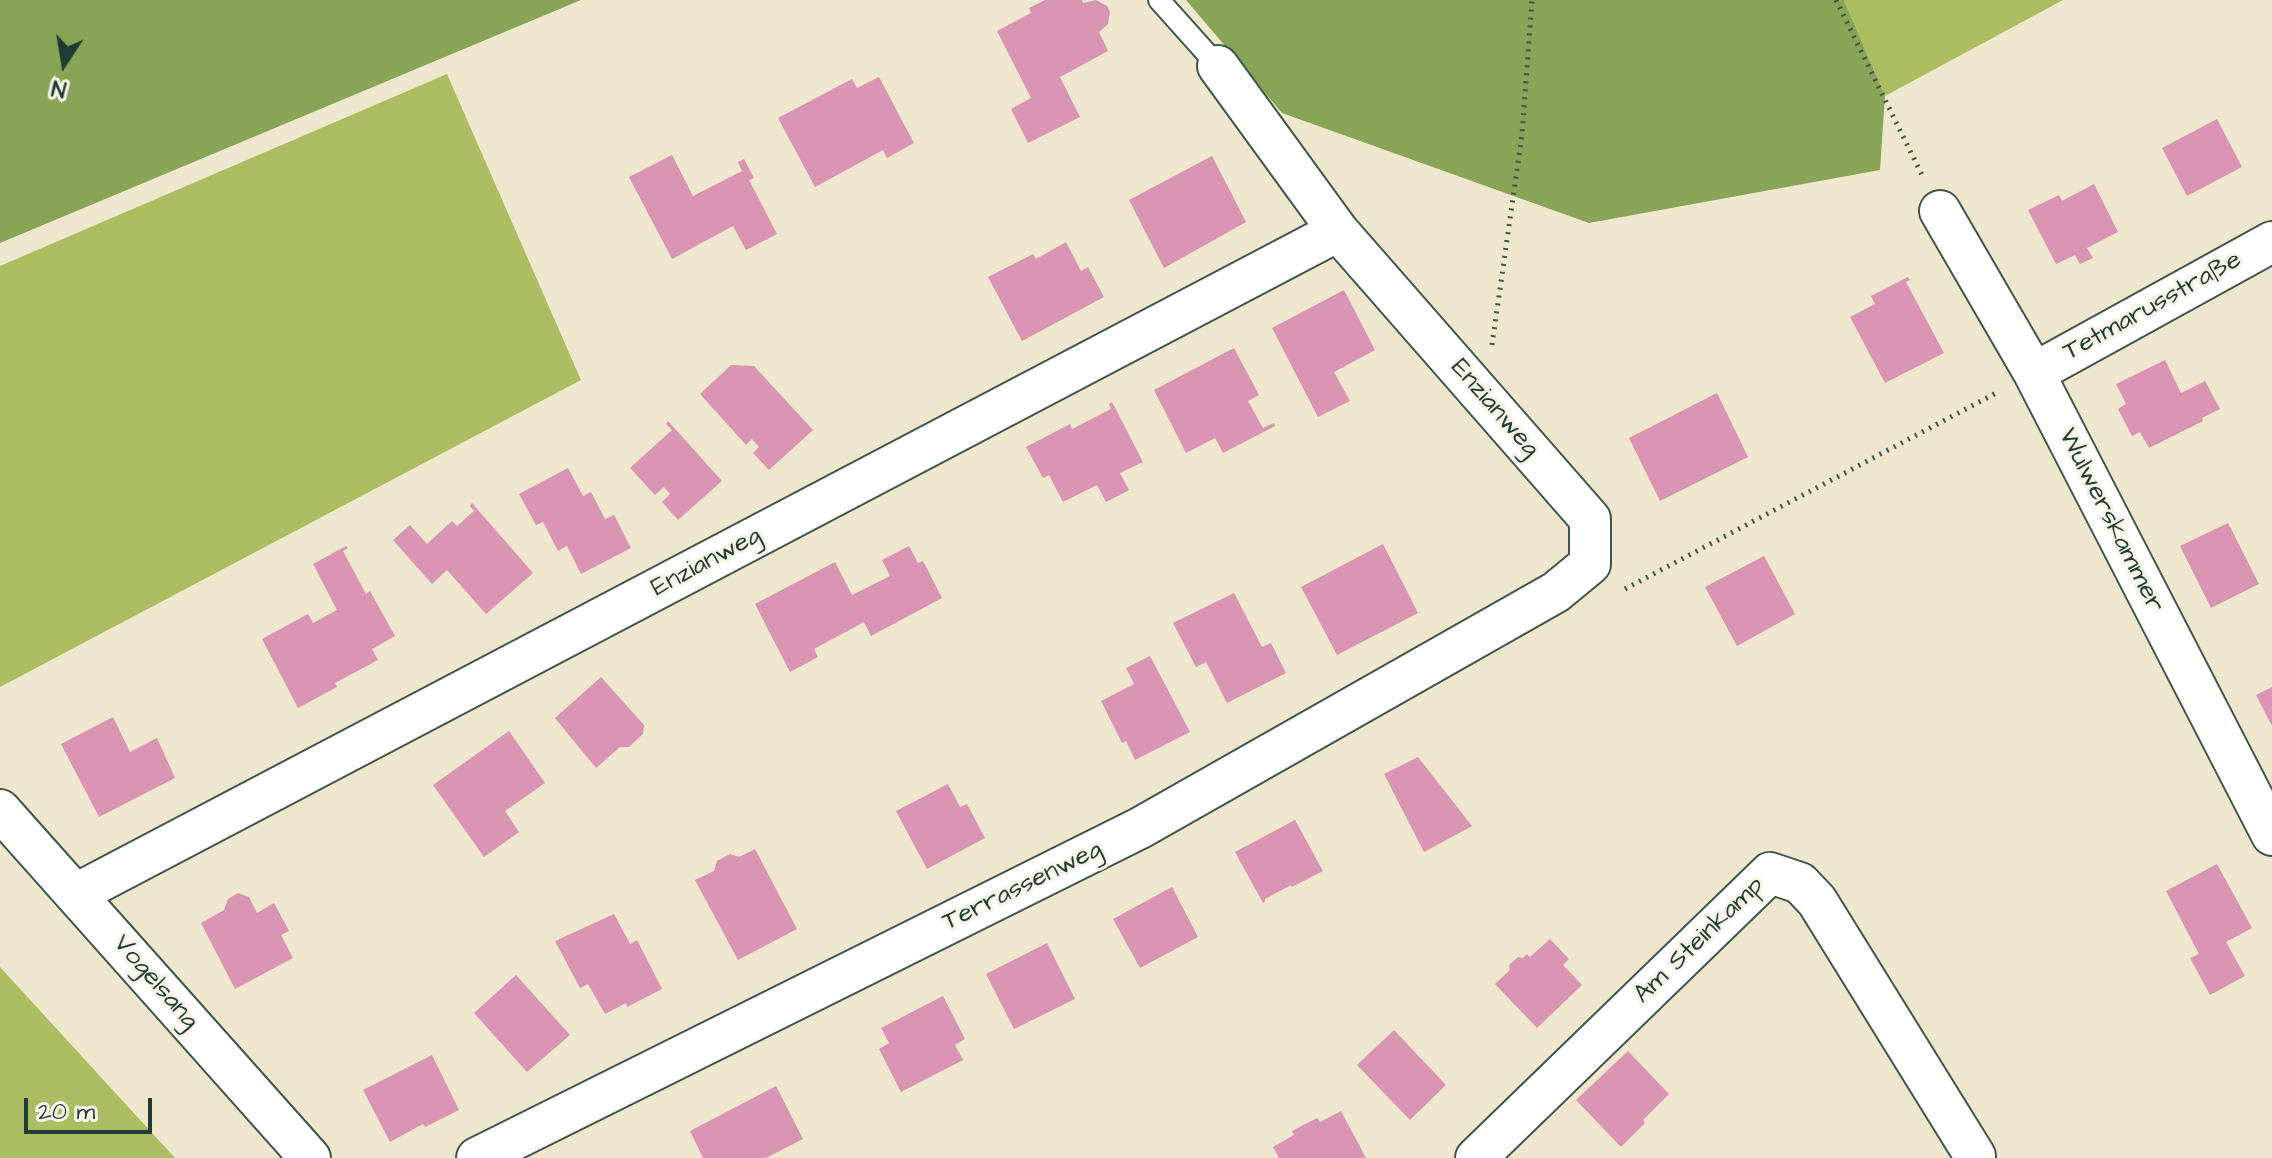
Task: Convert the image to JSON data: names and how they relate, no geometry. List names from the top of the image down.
{
  "streets": {
    "street": [
      "Tetmarusstraße",
      "Enzianweg",
      "Wulwerskammer",
      "Terrassenweg",
      "Am Steinkamp",
      "Vogelsang"
    ]
  },
  "crossings": [
    ["Tetmarusstraße", "Wulwerskammer"],
    ["Enzianweg", "Terrassenweg"],
    ["Enzianweg", "Vogelsang"]
  ],
  "scale_bar": "20 m",
  "north": "bottom"
}
